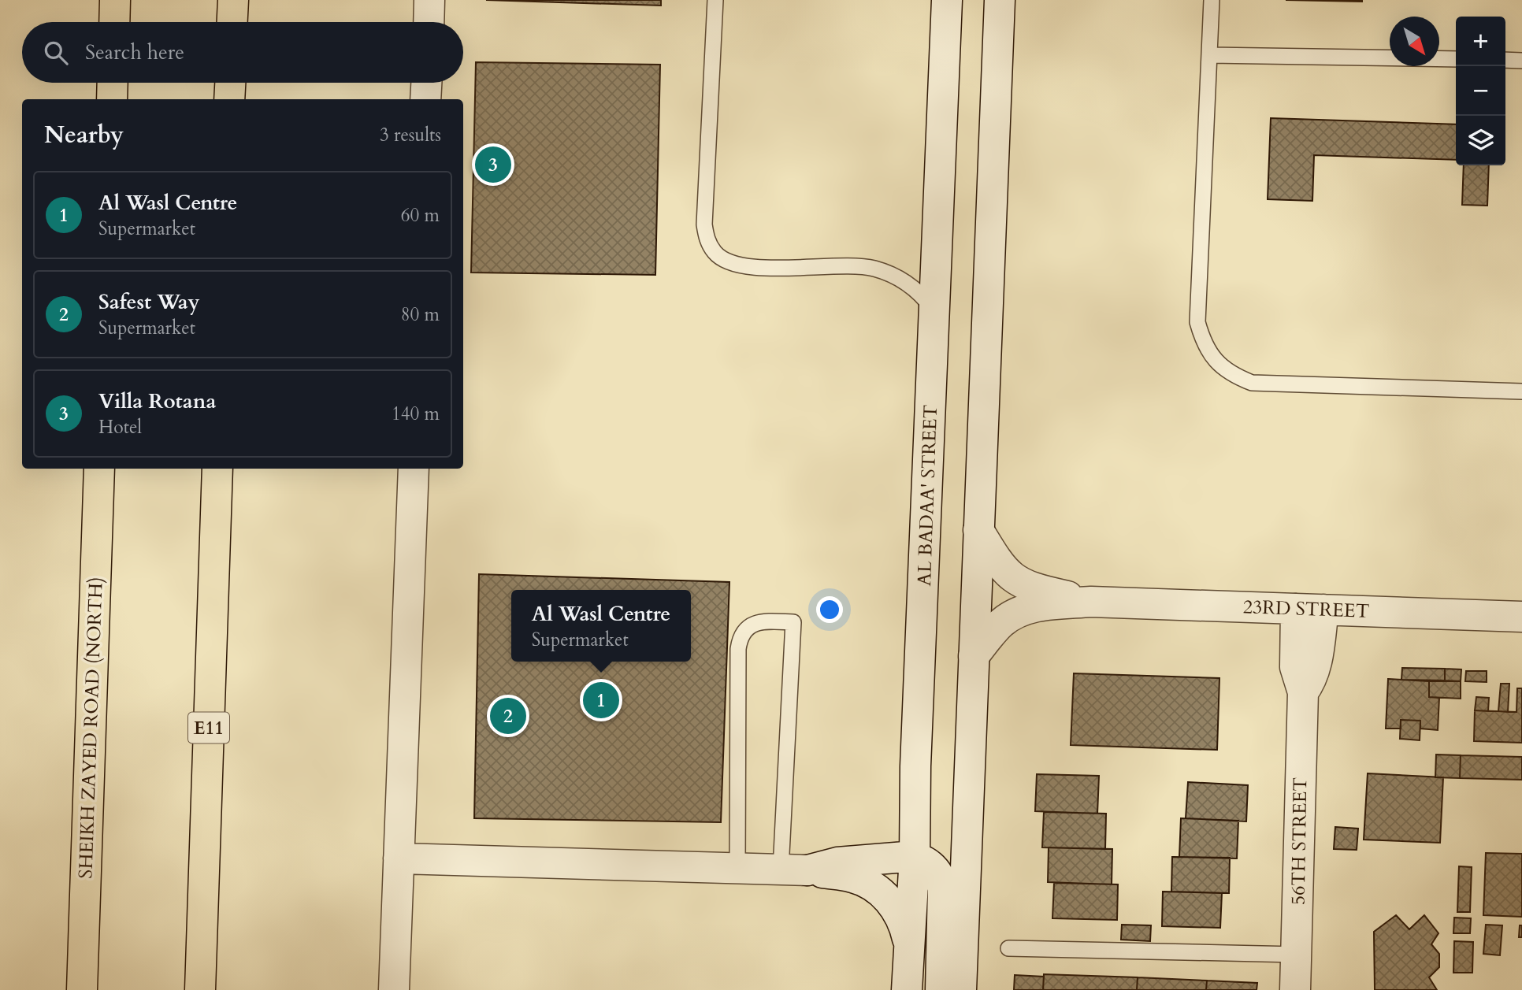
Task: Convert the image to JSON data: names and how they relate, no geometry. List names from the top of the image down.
{
  "streets": {
    "highway": ["SHEIKH ZAYED ROAD (NORTH)", "E11"],
    "main road": ["AL BADAA' STREET", "23RD STREET", "56TH STREET"]
  },
  "crossings": [
    ["23RD STREET", "56TH STREET"]
  ],
  "north": "bottom right",
  "page": {
    "map_buttons": ["+", "−"],
    "search": "Search here",
    "heading": ["Nearby", "3 results"],
    "pins": ["3", "1", "2"],
    "list": [
      {
        "mark": "1",
        "name": "Al Wasl Centre",
        "note": "Supermarket",
        "value": "60 m"
      },
      {
        "mark": "2",
        "name": "Safest Way",
        "note": "Supermarket",
        "value": "80 m"
      },
      {
        "mark": "3",
        "name": "Villa Rotana",
        "note": "Hotel",
        "value": "140 m"
      }
    ],
    "popup": ["Al Wasl Centre", "Supermarket"]
  }
}
